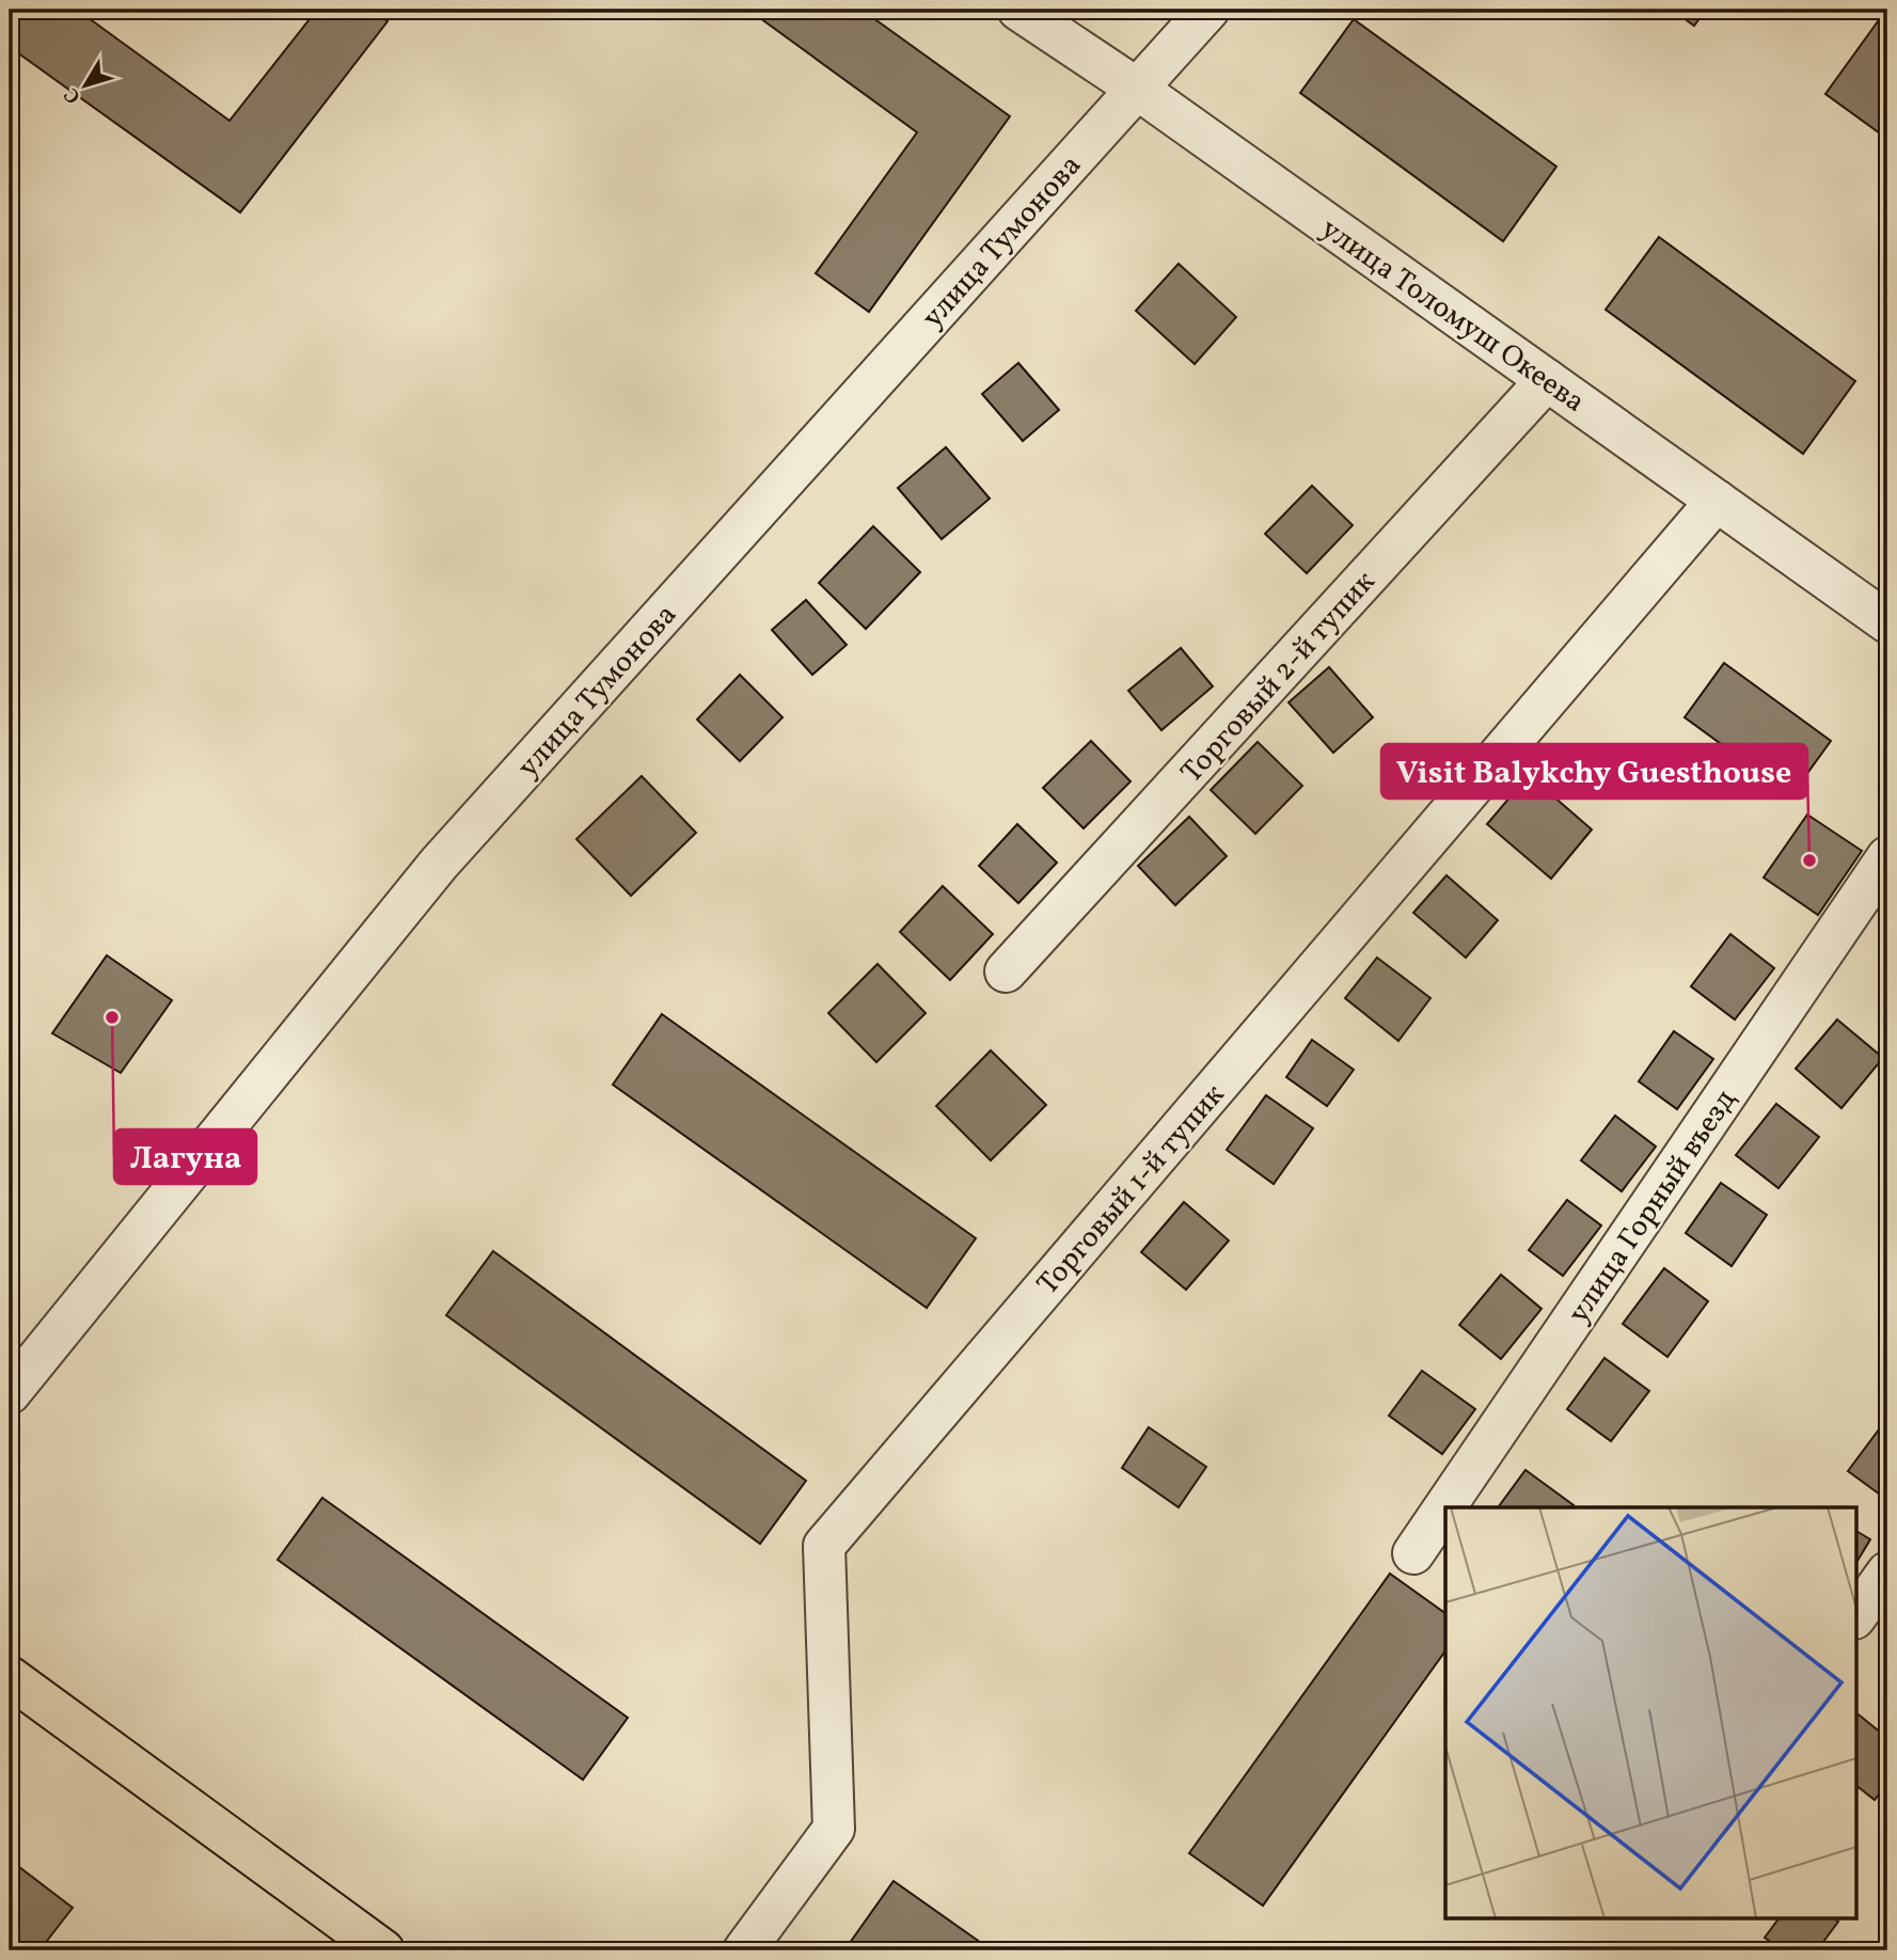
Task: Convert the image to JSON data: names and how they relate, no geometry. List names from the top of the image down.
{
  "streets": {
    "street": [
      "улица Тумонова",
      "улица Толомуш Океева",
      "Торговый 2-й тупик",
      "Торговый 1-й тупик",
      "улица Горный въезд"
    ]
  },
  "crossings": [
    ["улица Тумонова", "улица Толомуш Океева"],
    ["улица Толомуш Океева", "Торговый 2-й тупик"],
    ["улица Толомуш Океева", "Торговый 1-й тупик"]
  ],
  "places": ["Visit Balykchy Guesthouse", "Лагуна"],
  "north": "bottom left"
}
